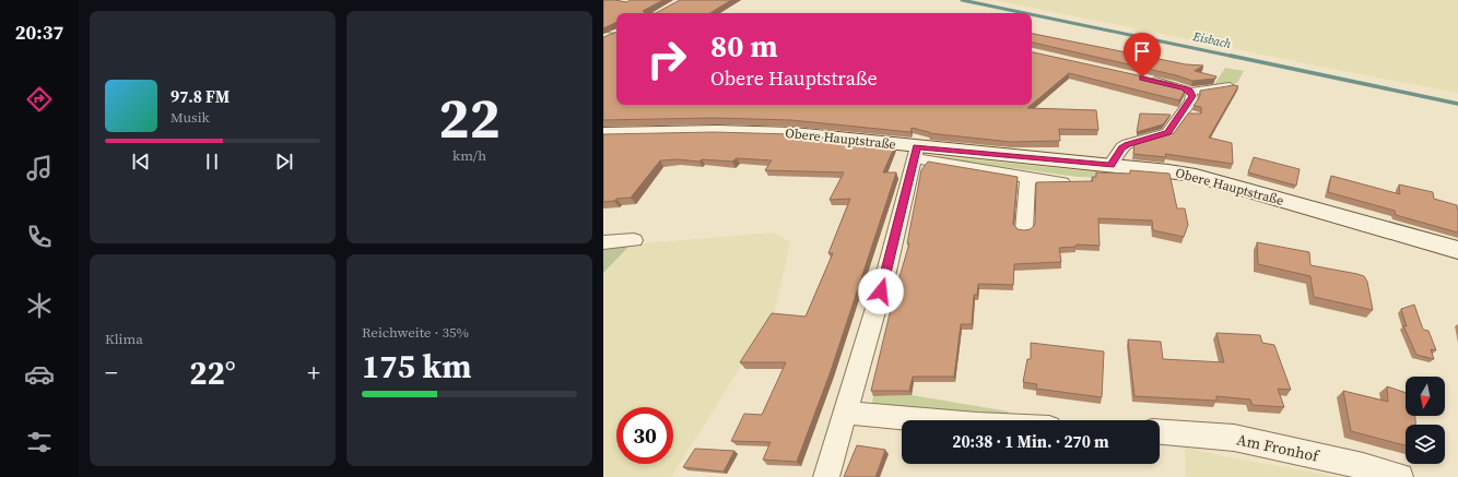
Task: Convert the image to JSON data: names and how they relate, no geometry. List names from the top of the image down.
{
  "streets": {
    "main road": ["Obere Hauptstraße"],
    "street": ["Am Fronhof"]
  },
  "water": ["Eisbach"],
  "north": "bottom",
  "page": {
    "tabs": "20:37",
    "tile": [
      ["22", "km/h"],
      "Klima",
      ["Reichweite · 35%", "175 km"]
    ],
    "turn": ["80 m", "Obere Hauptstraße"],
    "song": ["97.8 FM", "Musik"],
    "heat": ["−", "22°", "+"],
    "limit": "30",
    "trip": "20:38 · 1 Min. · 270 m"
  }
}
